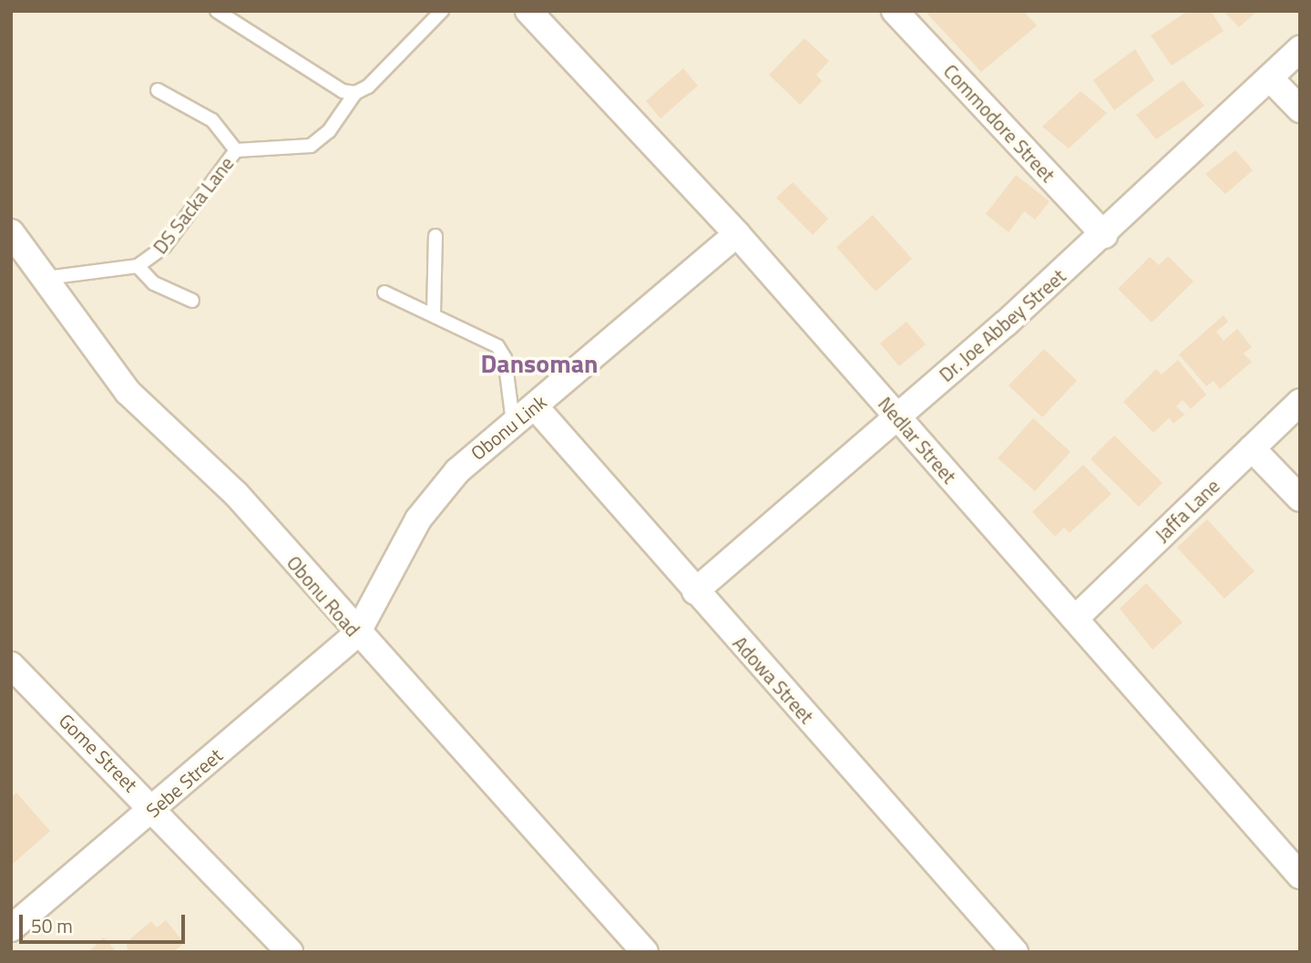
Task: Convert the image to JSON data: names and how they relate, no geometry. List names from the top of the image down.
{
  "streets": {
    "street": [
      "Commodore Street",
      "Dr. Joe Abbey Street",
      "Obonu Link",
      "Nedlar Street",
      "Jaffa Lane",
      "Obonu Road",
      "Adowa Street",
      "Gome Street",
      "Sebe Street"
    ],
    "lane": ["DS Sacka Lane"]
  },
  "crossings": [
    ["Commodore Street", "Dr. Joe Abbey Street"],
    ["DS Sacka Lane", "Obonu Road"],
    ["Dr. Joe Abbey Street", "Nedlar Street"],
    ["Dr. Joe Abbey Street", "Adowa Street"],
    ["Obonu Link", "Nedlar Street"],
    ["Obonu Link", "Obonu Road"],
    ["Obonu Link", "Adowa Street"],
    ["Obonu Link", "Sebe Street"],
    ["Nedlar Street", "Jaffa Lane"],
    ["Obonu Road", "Sebe Street"],
    ["Gome Street", "Sebe Street"]
  ],
  "districts": ["Dansoman"],
  "scale_bar": "50 m"
}
